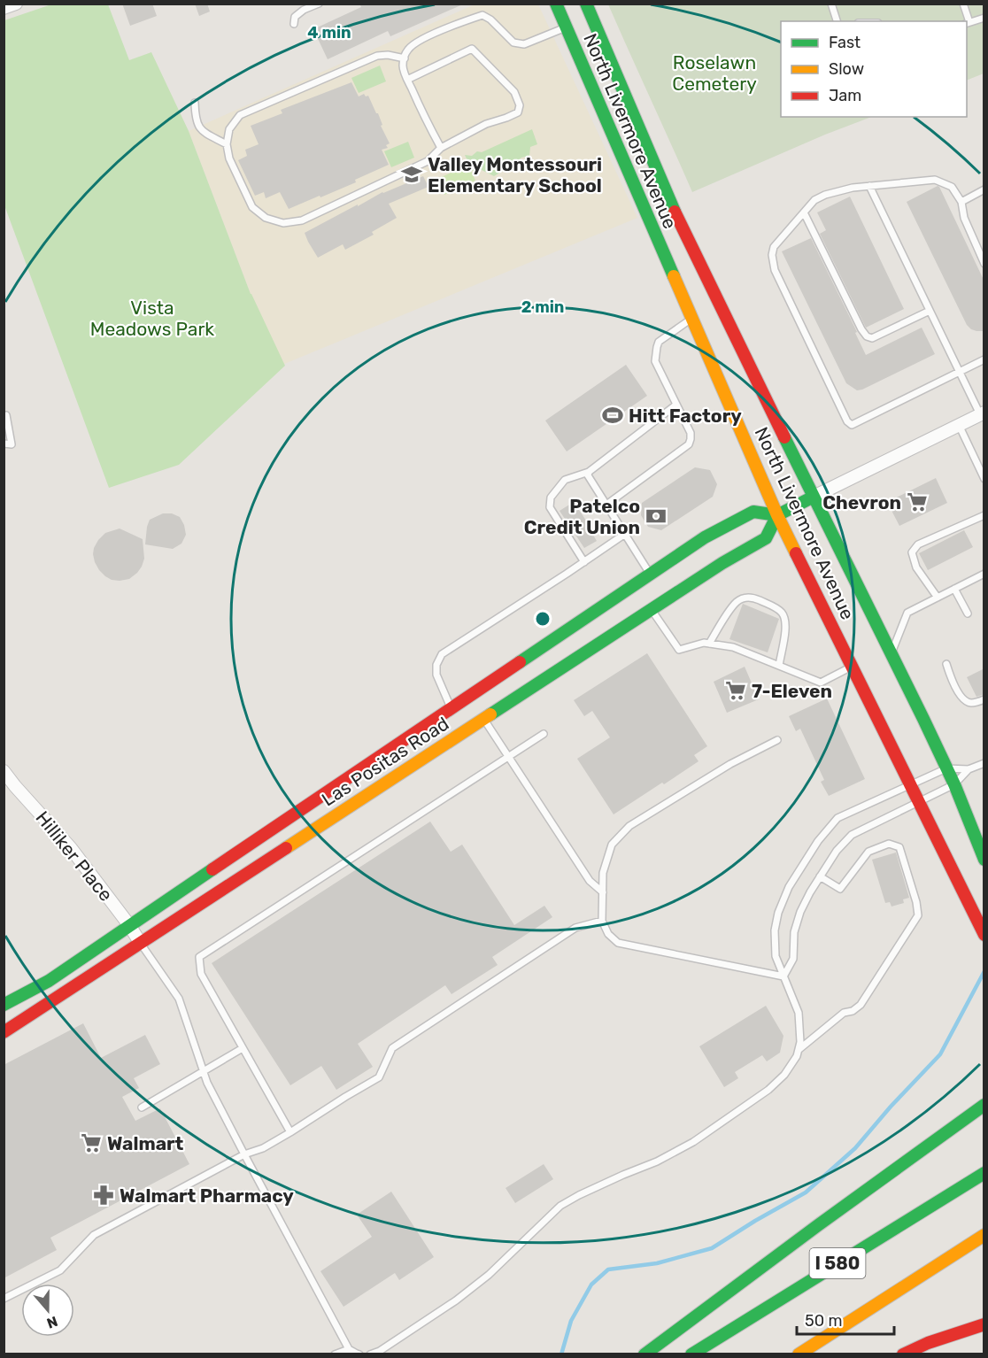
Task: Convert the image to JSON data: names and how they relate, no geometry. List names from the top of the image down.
{
  "streets": {
    "main road": ["North Livermore Avenue", "Las Positas Road", "I 580"],
    "street": ["Hilliker Place"]
  },
  "crossings": [
    ["North Livermore Avenue", "Las Positas Road"],
    ["Las Positas Road", "Hilliker Place"]
  ],
  "parks": ["Roselawn Cemetery", "Vista Meadows Park"],
  "places": {
    "school or university": ["Valley Montessouri Elementary School"],
    "sports": ["Hitt Factory"],
    "supermarket": ["Chevron", "7-Eleven", "Walmart"],
    "bank": ["Patelco Credit Union"],
    "pharmacy": ["Walmart Pharmacy"]
  },
  "legend": ["Fast", "Slow", "Jam"],
  "scale_bar": "50 m",
  "north": "bottom",
  "rings": ["4 min", "2 min"]
}
